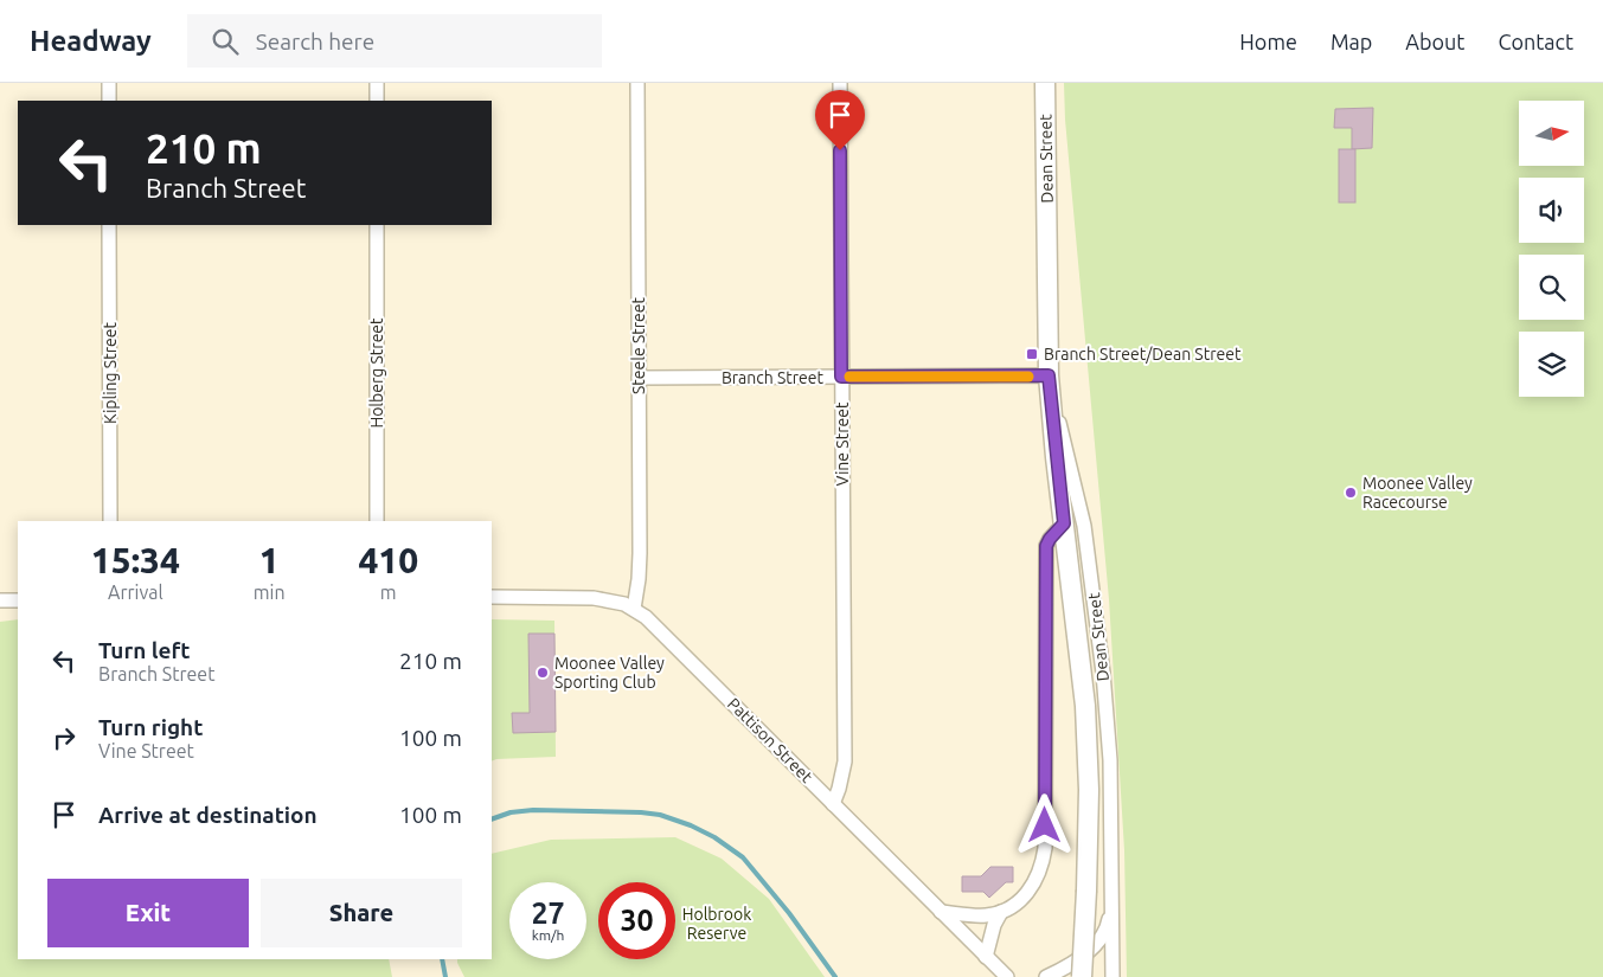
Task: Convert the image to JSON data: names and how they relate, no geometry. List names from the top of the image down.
{
  "streets": {
    "street": [
      "Dean Street",
      "Steele Street",
      "Kipling Street",
      "Holberg Street",
      "Branch Street",
      "Vine Street",
      "Pattison Street"
    ]
  },
  "crossings": [
    ["Dean Street", "Branch Street"],
    ["Steele Street", "Branch Street"],
    ["Steele Street", "Pattison Street"],
    ["Branch Street", "Vine Street"],
    ["Vine Street", "Pattison Street"]
  ],
  "parks": ["Holbrook Reserve"],
  "places": {
    "transit": ["Branch Street/Dean Street"],
    "other": ["Moonee Valley Racecourse", "Moonee Valley Sporting Club"]
  },
  "north": "right",
  "page": {
    "header": "Headway",
    "search": "Search here",
    "nav": [
      "Home",
      "Map",
      "About",
      "Contact"
    ],
    "turn": ["210 m", "Branch Street"],
    "eta": [
      "15:34",
      "Arrival",
      "1",
      "min",
      "410",
      "m"
    ],
    "list": [
      {
        "name": "Turn left",
        "note": "Branch Street",
        "value": "210 m"
      },
      {
        "name": "Turn right",
        "note": "Vine Street",
        "value": "100 m"
      },
      {
        "name": "Arrive at destination",
        "value": "100 m"
      }
    ],
    "buttons": ["Exit", "Share"],
    "speed": "27 km/h",
    "limit": "30"
  }
}
